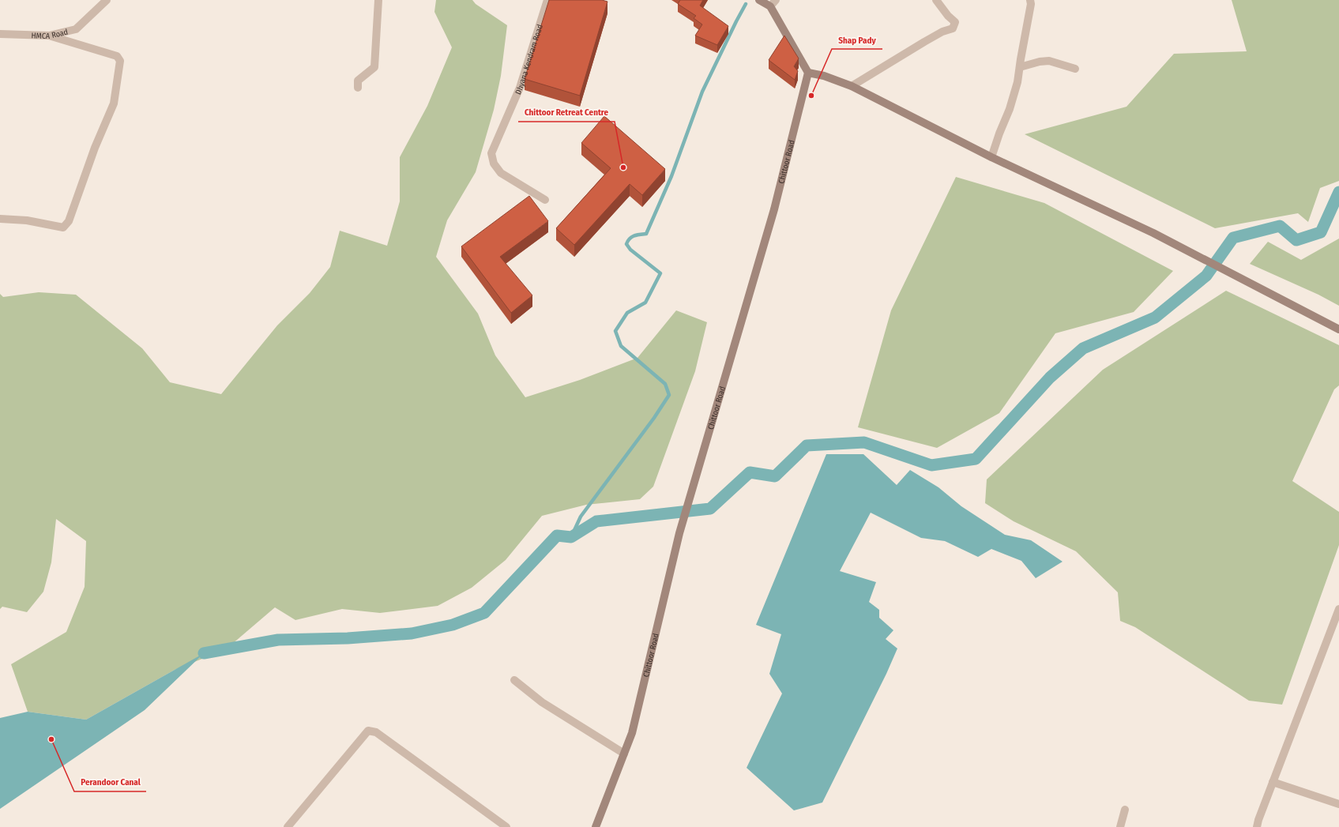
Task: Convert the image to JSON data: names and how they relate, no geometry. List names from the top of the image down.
{
  "streets": {
    "main road": ["Chittoor Road"],
    "street": ["HMCA Road", "Dhyana Kendram Road"]
  },
  "places": ["Shap Pady", "Chittoor Retreat Centre", "Perandoor Canal"]
}
